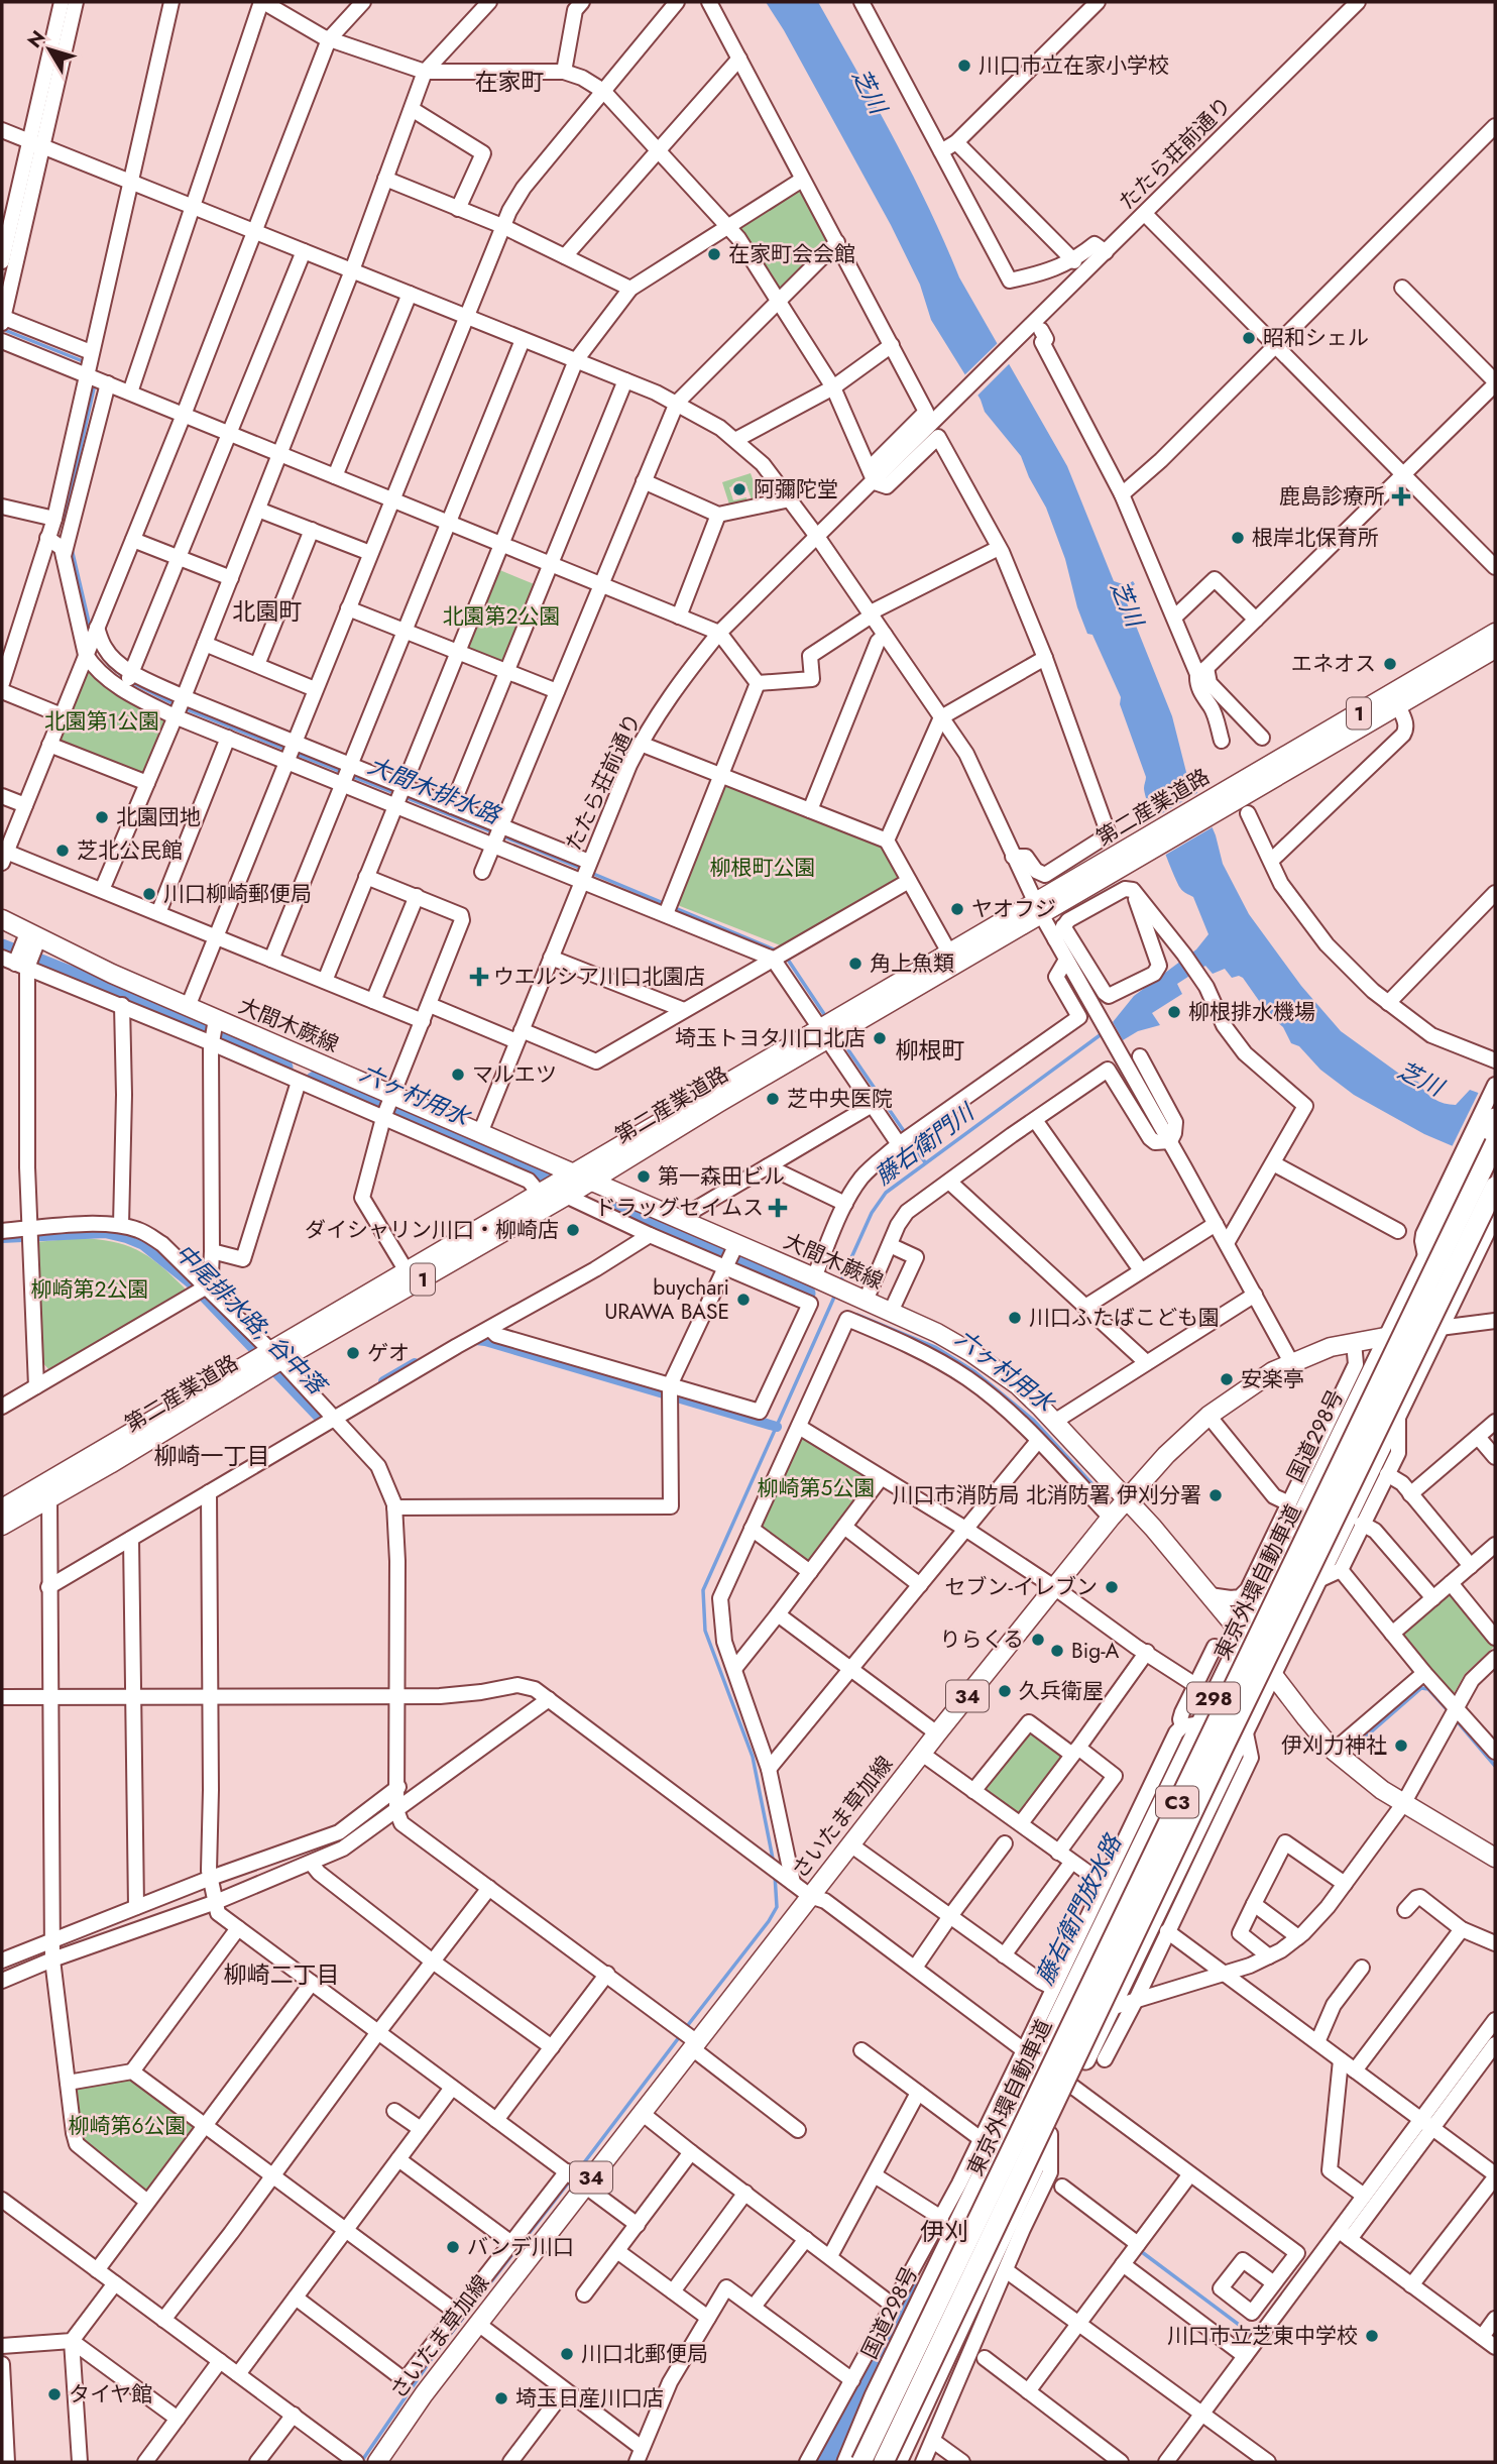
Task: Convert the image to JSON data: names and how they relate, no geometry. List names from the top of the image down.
{
  "streets": {
    "highway": [
      "国道298号",
      "東京外環自動車道",
      "298",
      "C3"
    ],
    "main road": [
      "1",
      "第二産業道路",
      "大間木蕨線",
      "34",
      "さいたま草加線"
    ],
    "street": ["たたら荘前通り"]
  },
  "crossings": [
    ["たたら荘前通り", "大間木蕨線"],
    ["第二産業道路", "大間木蕨線"],
    ["大間木蕨線", "国道298号"],
    ["大間木蕨線", "298"],
    ["大間木蕨線", "さいたま草加線"],
    ["国道298号", "さいたま草加線"],
    ["298", "さいたま草加線"]
  ],
  "districts": [
    "在家町",
    "北園町",
    "柳根町",
    "柳崎一丁目",
    "柳崎二丁目",
    "伊刈"
  ],
  "water": [
    "芝川",
    "大間木排水路",
    "六ヶ村用水",
    "藤右衛門川",
    "中尾排水路; 谷中落",
    "藤右衛門放水路"
  ],
  "parks": [
    "北園第2公園",
    "北園第1公園",
    "柳根町公園",
    "柳崎第2公園",
    "柳崎第5公園",
    "柳崎第6公園"
  ],
  "places": {
    "other": [
      "川口市立在家小学校",
      "在家町会会館",
      "昭和シェル",
      "阿彌陀堂",
      "根岸北保育所",
      "エネオス",
      "北園団地",
      "芝北公民館",
      "川口柳崎郵便局",
      "ヤオフジ",
      "角上魚類",
      "柳根排水機場",
      "埼玉トヨタ川口北店",
      "マルエツ",
      "芝中央医院",
      "第一森田ビル",
      "ダイシャリン川口・柳崎店",
      "buychari URAWA BASE",
      "川口ふたばこども園",
      "ゲオ",
      "安楽亭",
      "川口市消防局 北消防署 伊刈分署",
      "セブン-イレブン",
      "りらくる",
      "Big-A",
      "久兵衛屋",
      "伊刈力神社",
      "バンデ川口",
      "川口市立芝東中学校",
      "川口北郵便局",
      "タイヤ館",
      "埼玉日産川口店"
    ],
    "health": ["鹿島診療所", "ウエルシア川口北園店", "ドラッグセイムス"]
  },
  "north": "top left"
}
